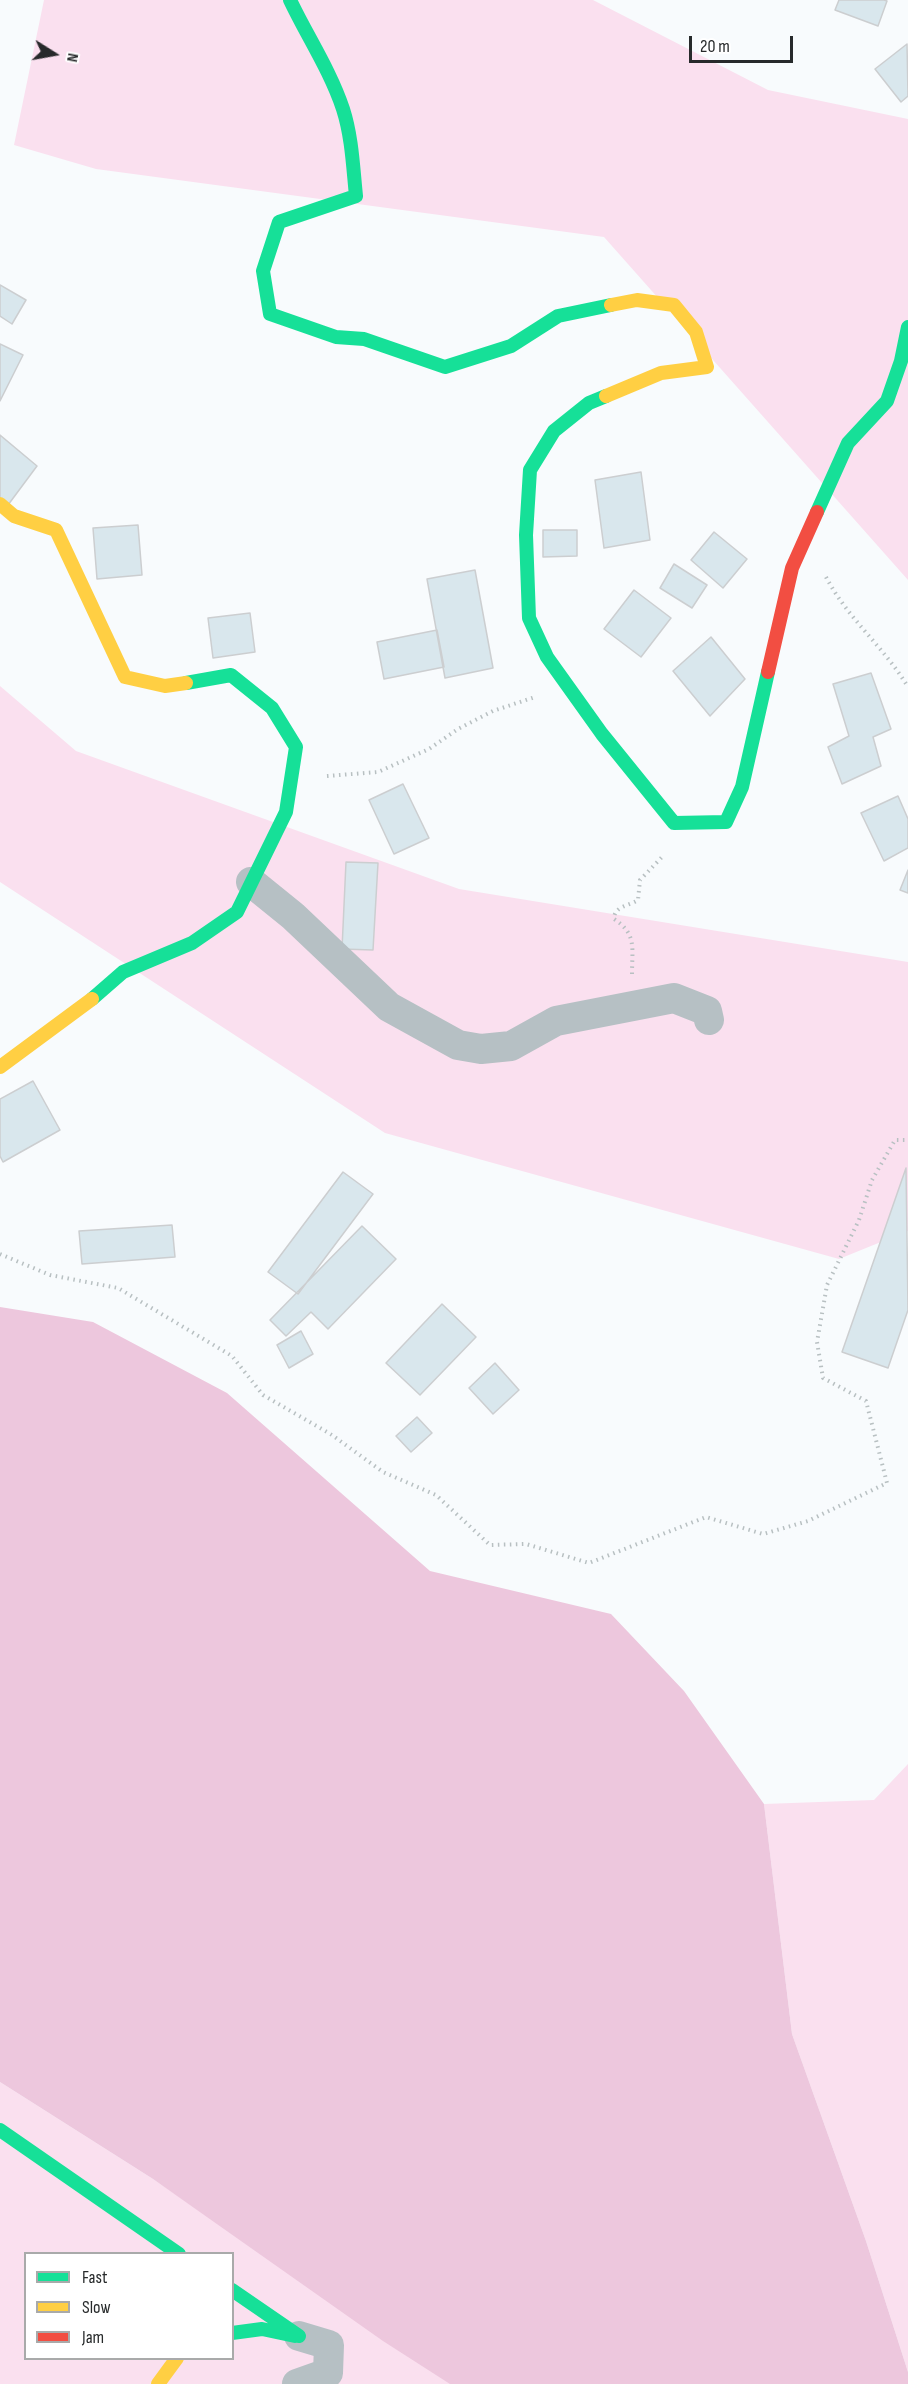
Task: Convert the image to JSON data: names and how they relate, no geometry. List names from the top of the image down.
{
  "legend": ["Fast", "Slow", "Jam"],
  "scale_bar": "20 m",
  "north": "right"
}
